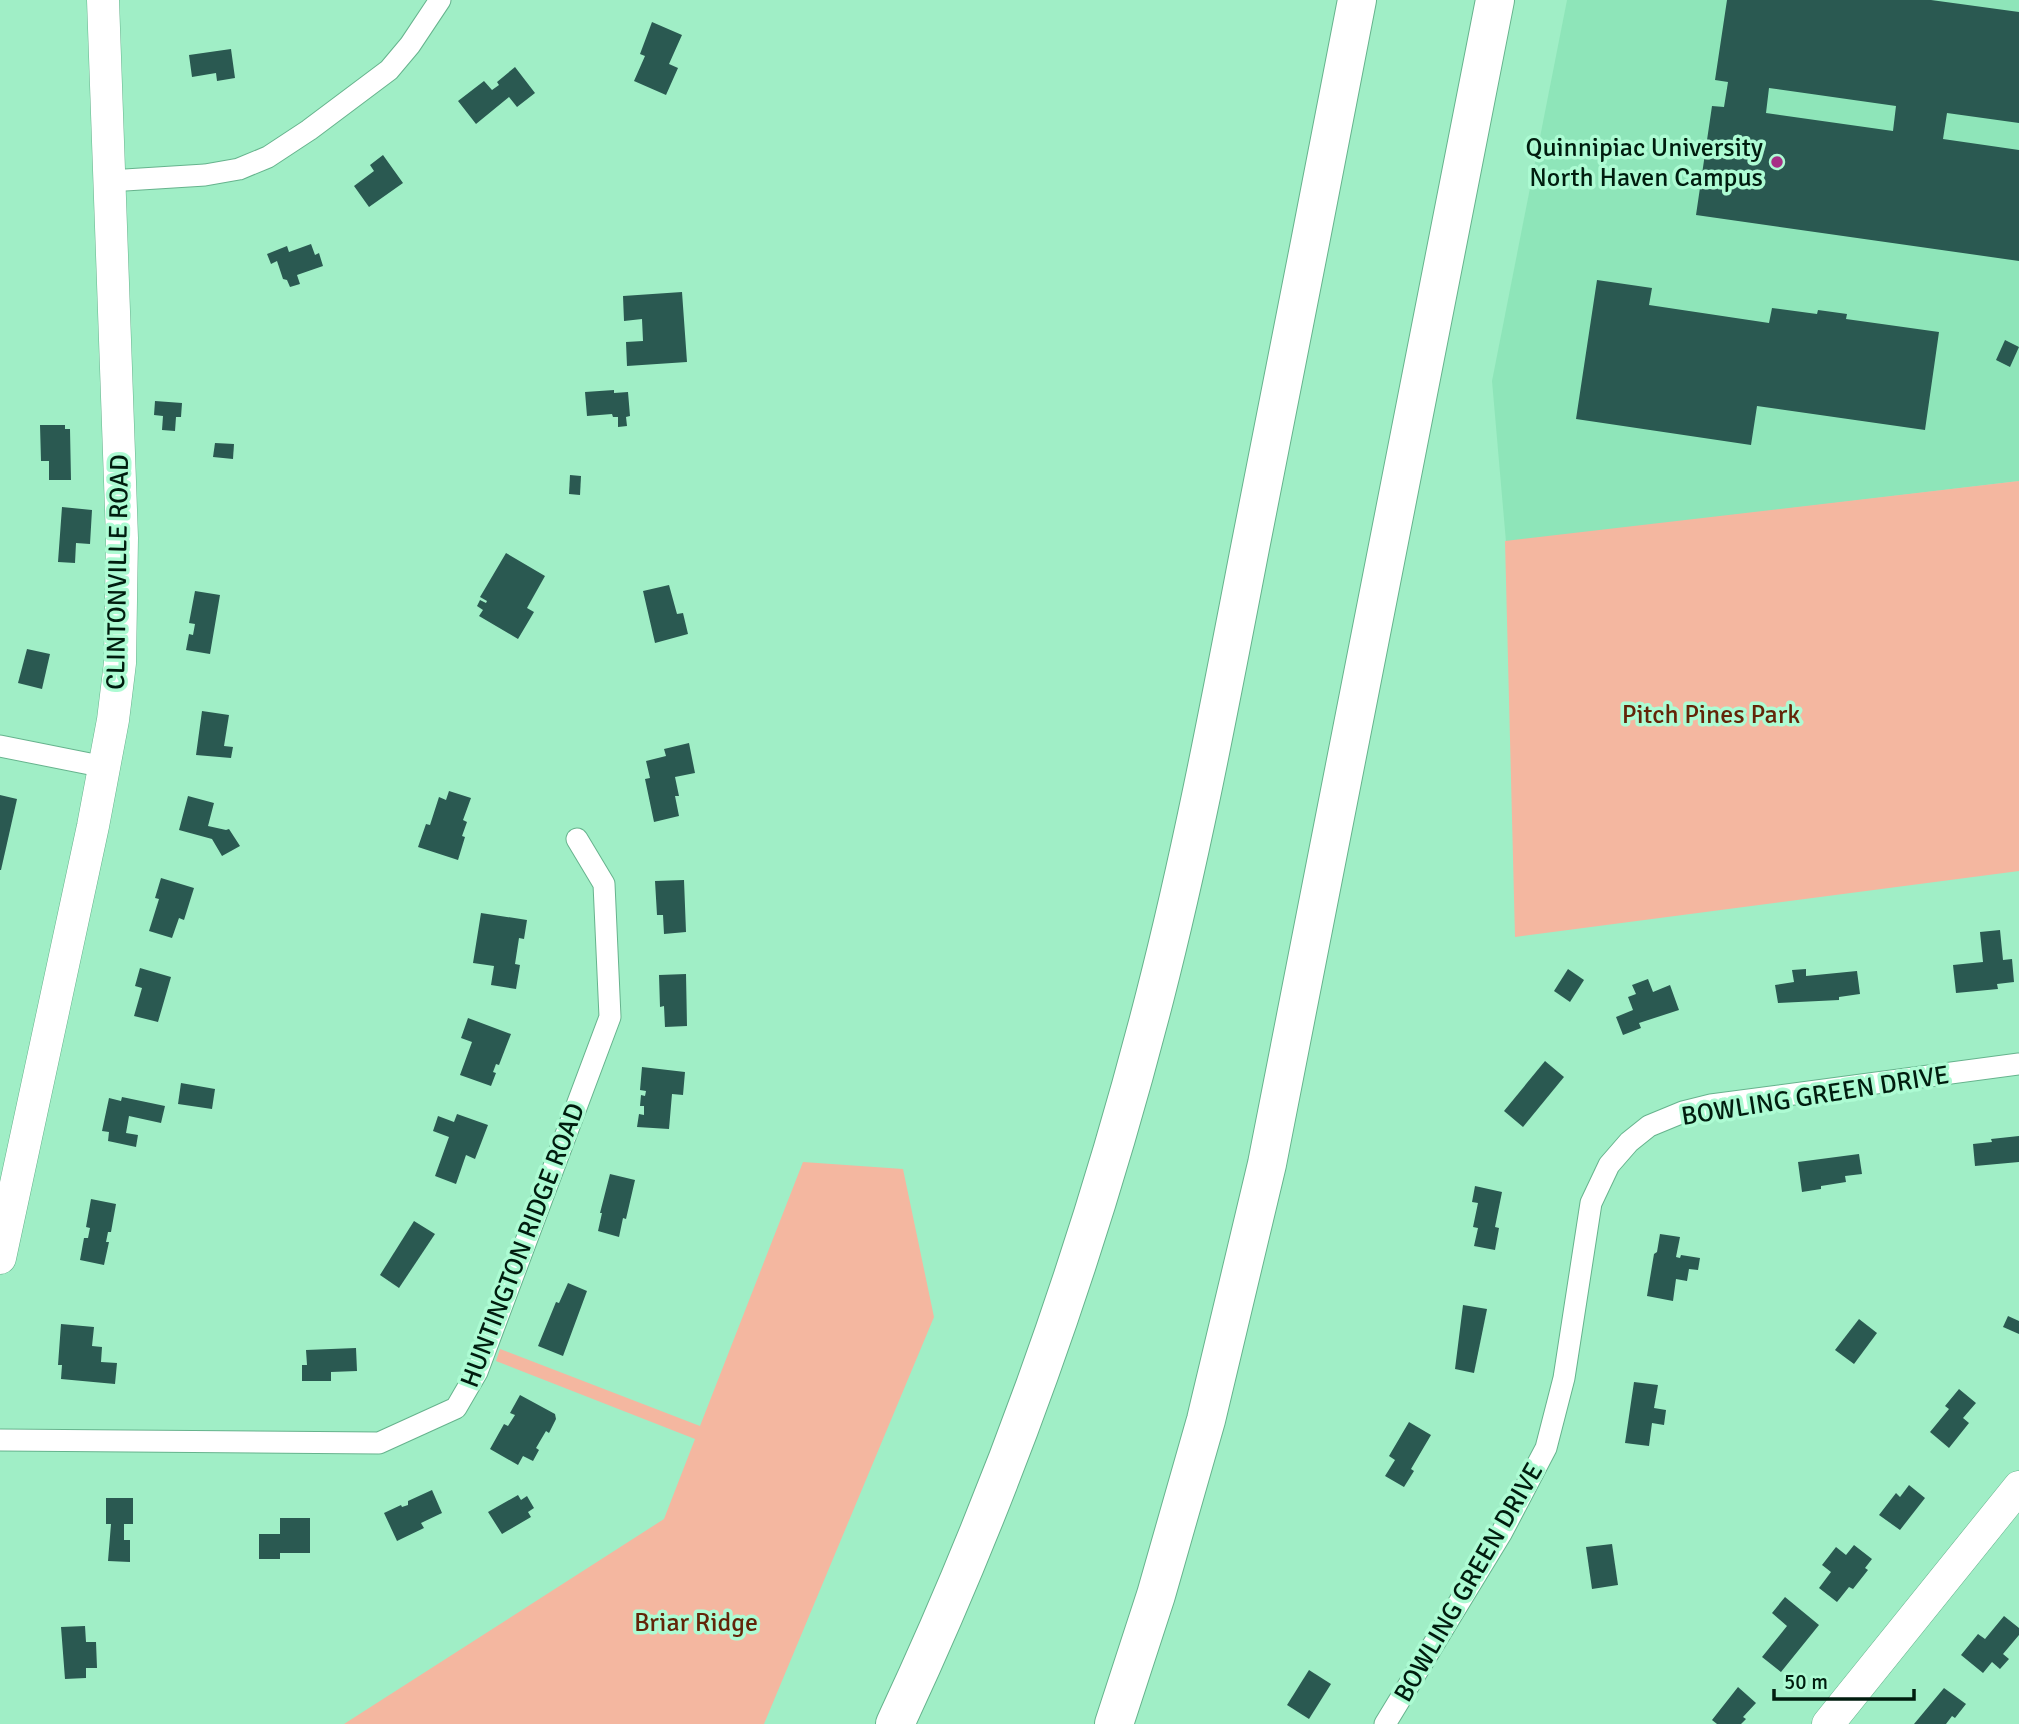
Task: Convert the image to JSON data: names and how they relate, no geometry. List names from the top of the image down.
{
  "streets": {
    "street": ["CLINTONVILLE ROAD", "BOWLING GREEN DRIVE", "HUNTINGTON RIDGE ROAD"]
  },
  "parks": ["Pitch Pines Park", "Briar Ridge"],
  "places": ["Quinnipiac University North Haven Campus"],
  "scale_bar": "50 m"
}
